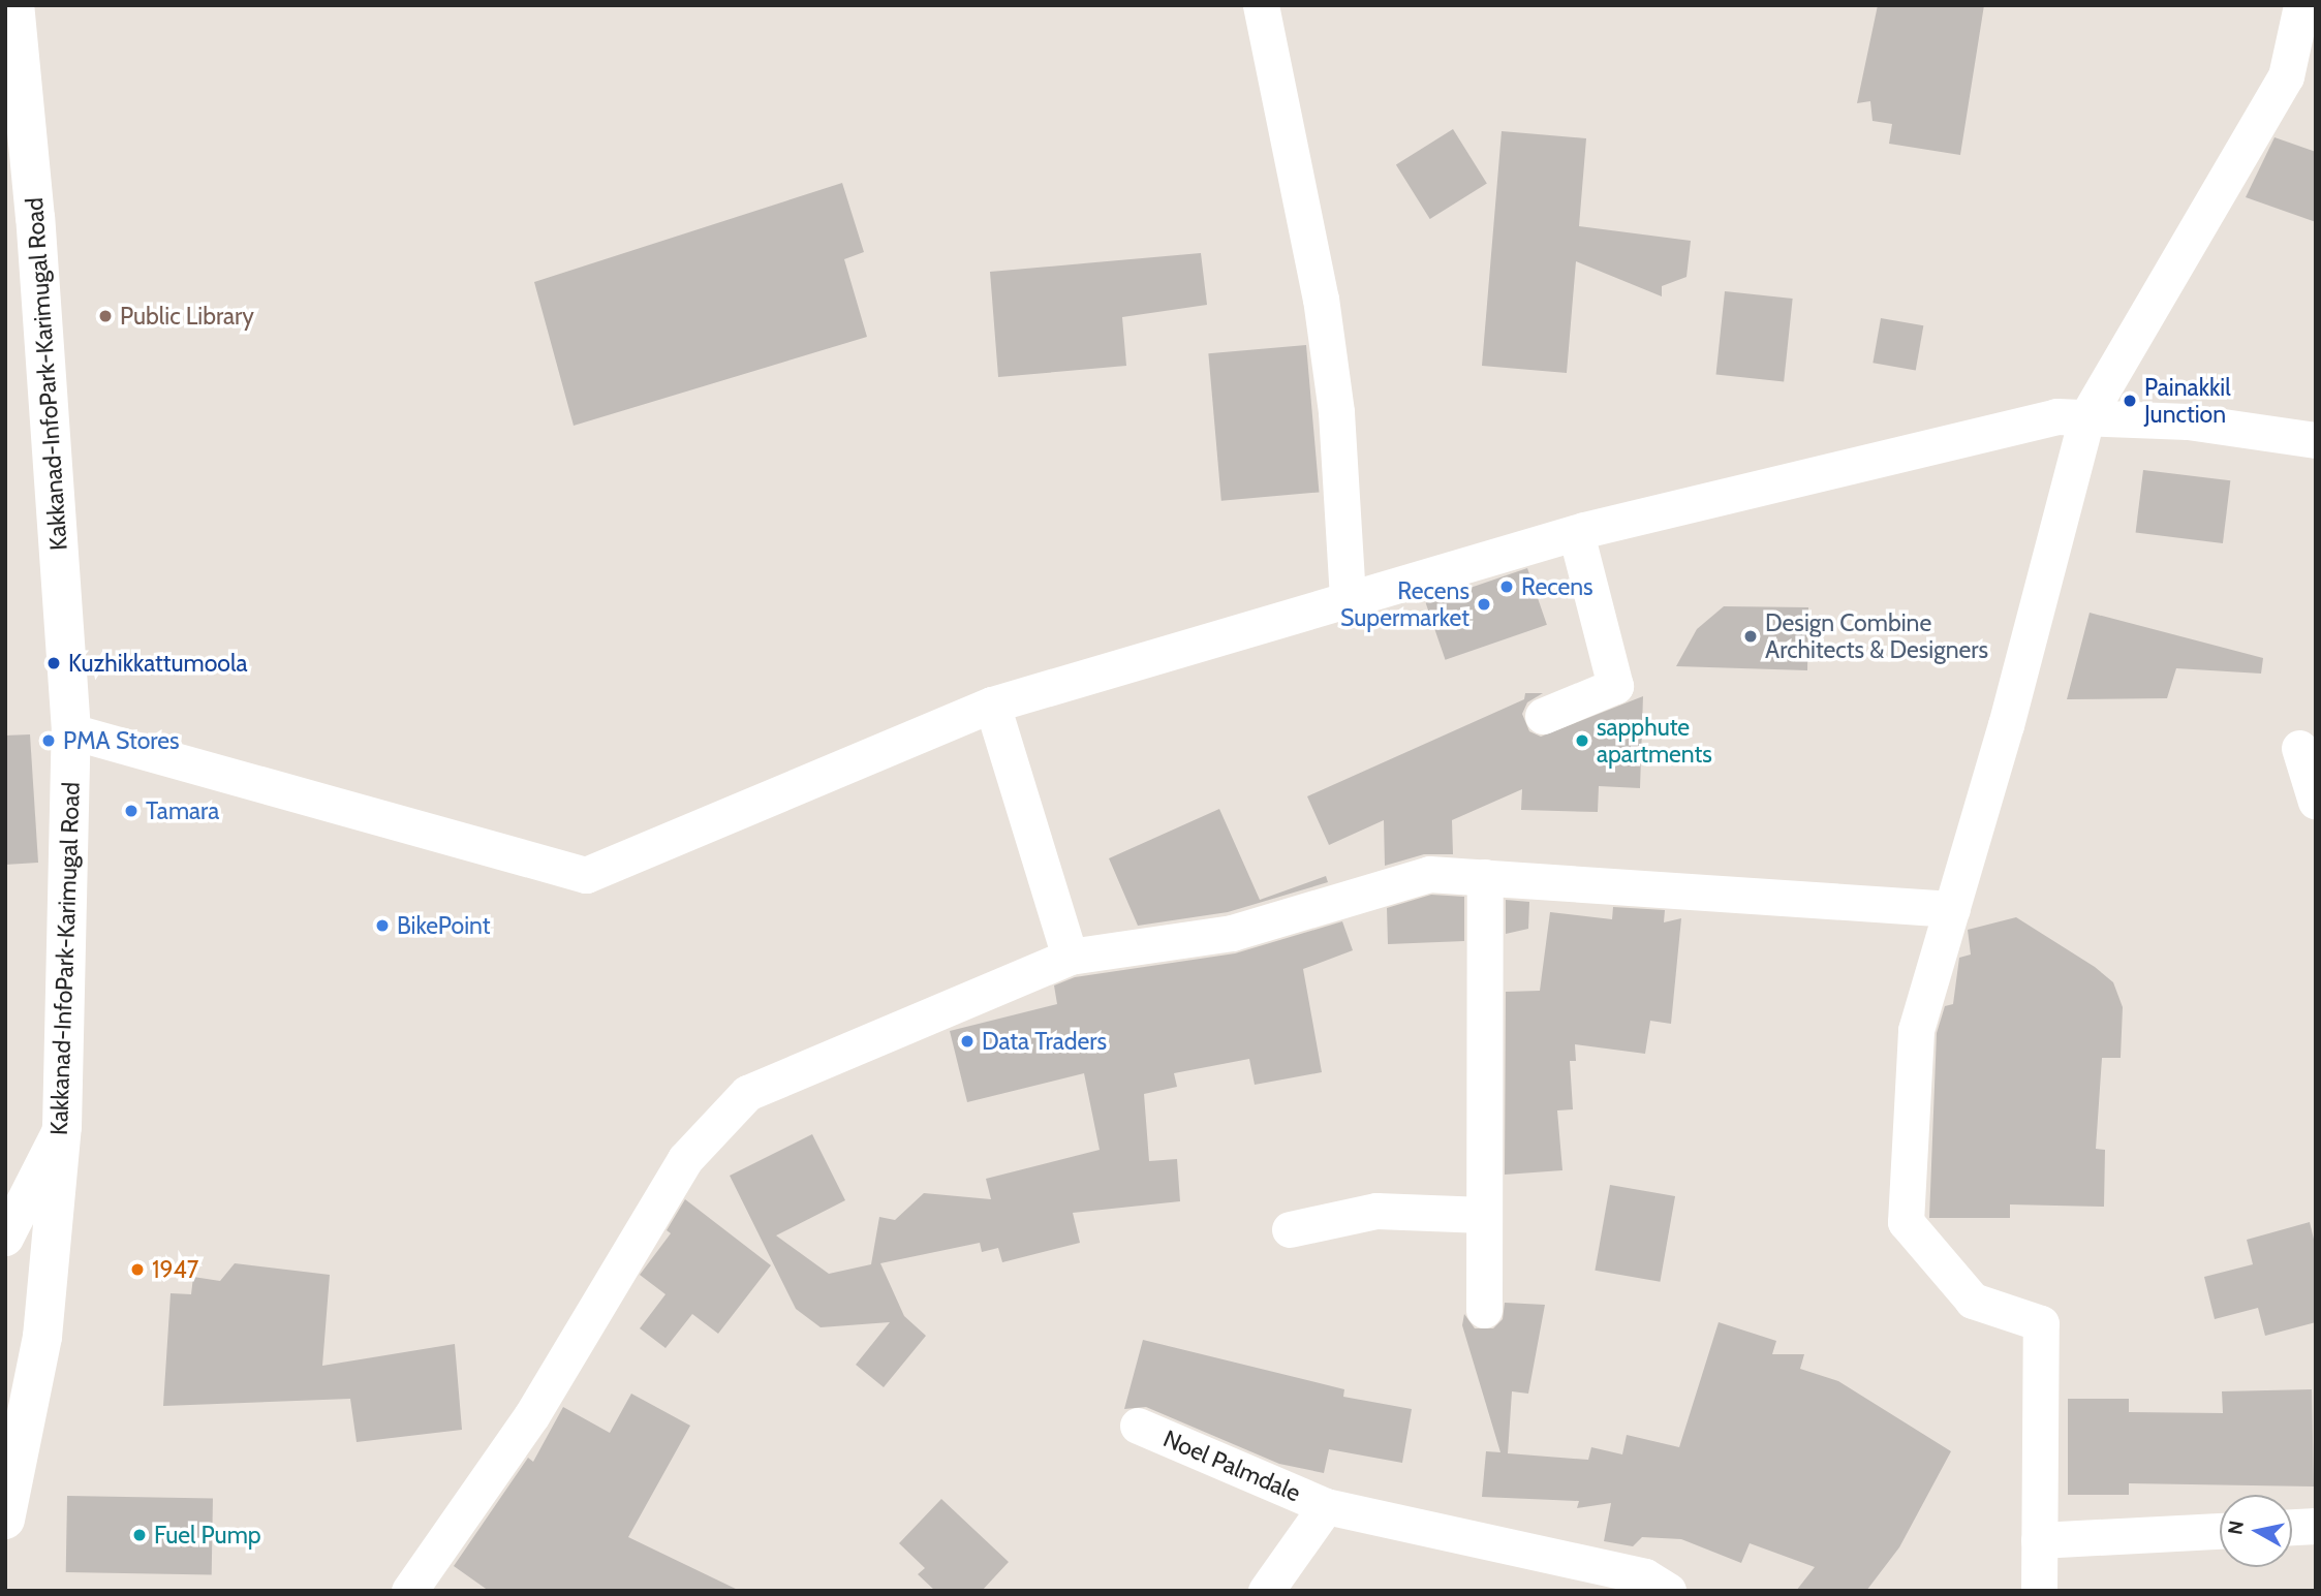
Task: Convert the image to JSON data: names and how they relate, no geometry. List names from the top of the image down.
{
  "streets": {
    "main road": ["Kakkanad-InfoPark-Karimugal Road"],
    "street": ["Noel Palmdale"]
  },
  "places": [
    "Public Library",
    "Painakkil Junction",
    "Recens",
    "Recens Supermarket",
    "Design Combine Architects & Designers",
    "Kuzhikkattumoola",
    "PMA Stores",
    "sapphute apartments",
    "Tamara",
    "BikePoint",
    "Data Traders",
    "1947",
    "Fuel Pump"
  ],
  "north": "left"
}
